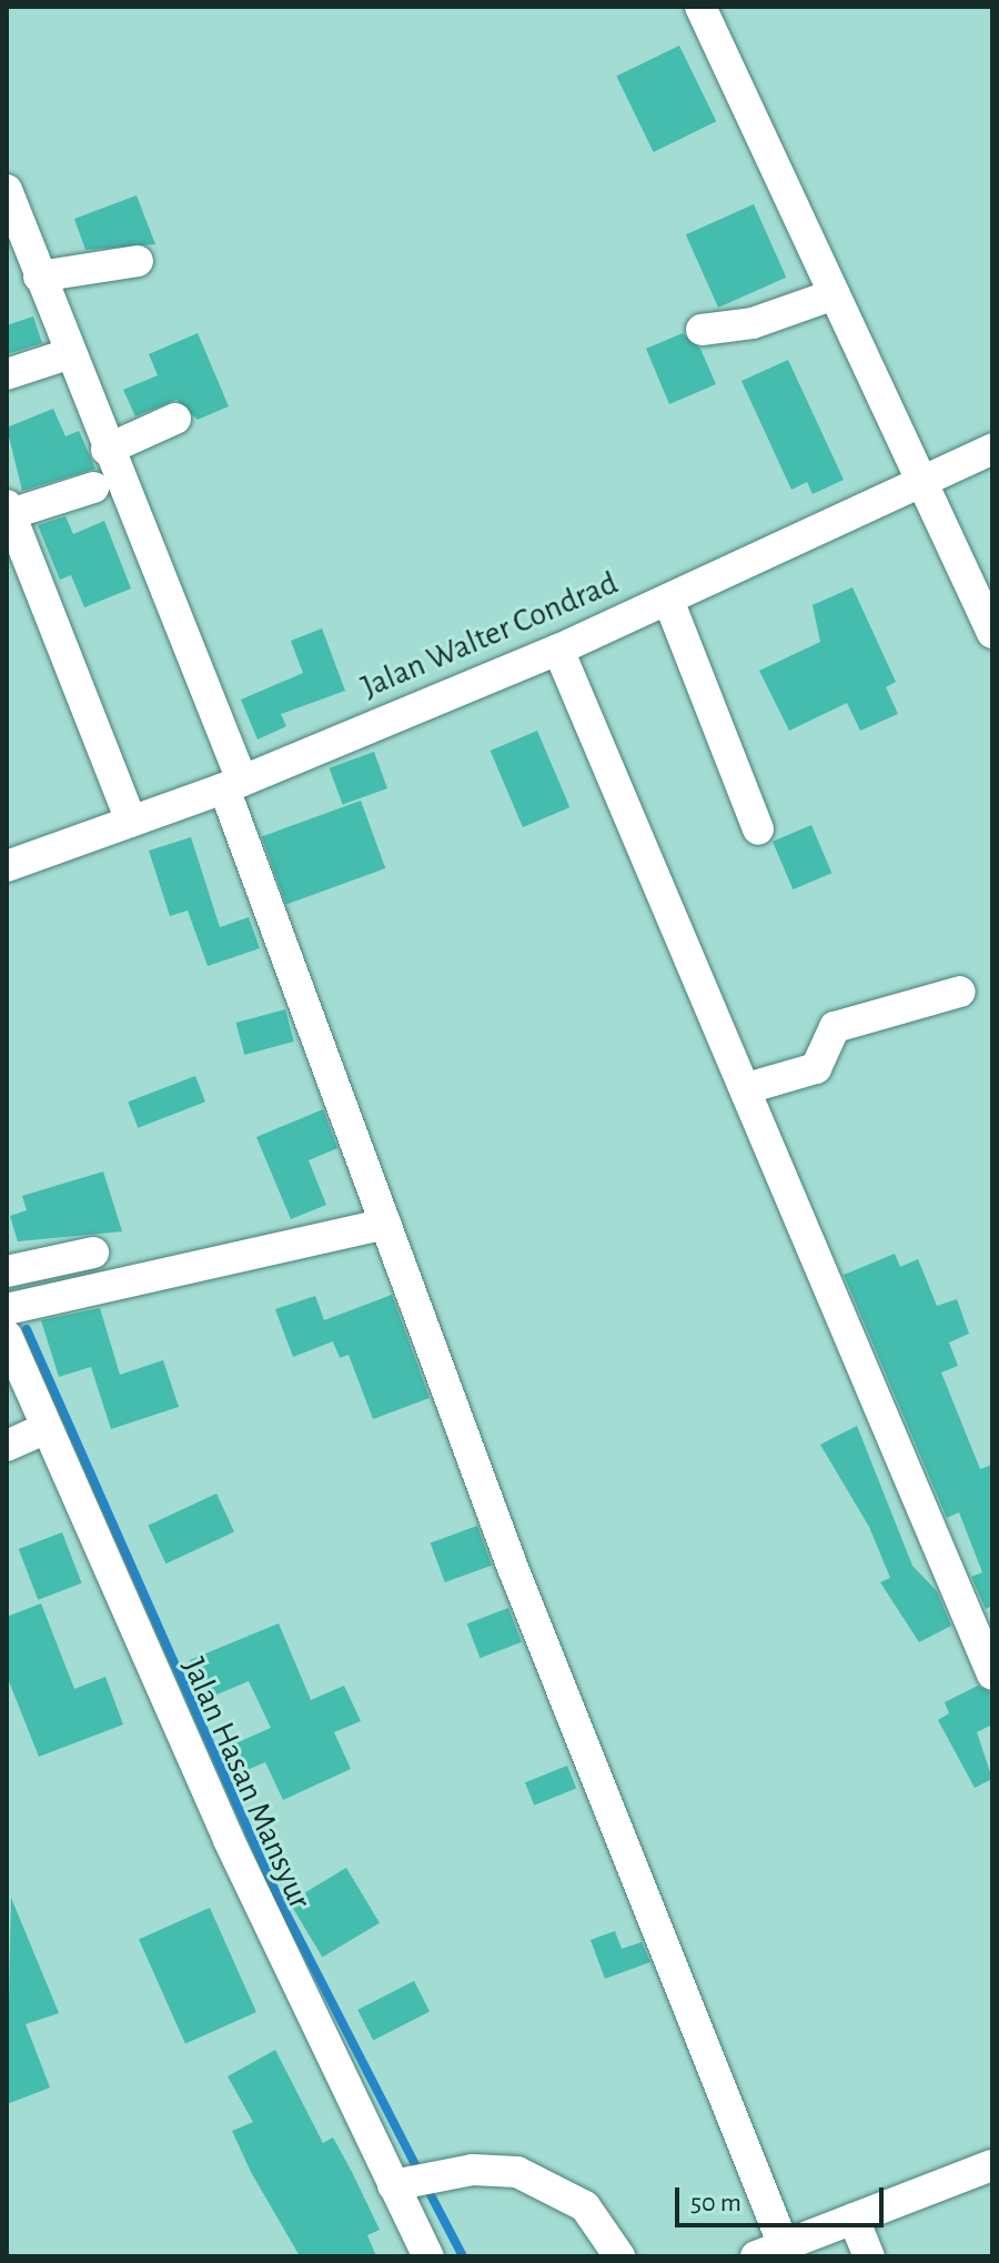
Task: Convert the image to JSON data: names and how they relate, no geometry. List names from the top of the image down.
{
  "streets": {
    "street": ["Jalan Walter Condrad", "Jalan Hasan Mansyur"]
  },
  "scale_bar": "50 m"
}
